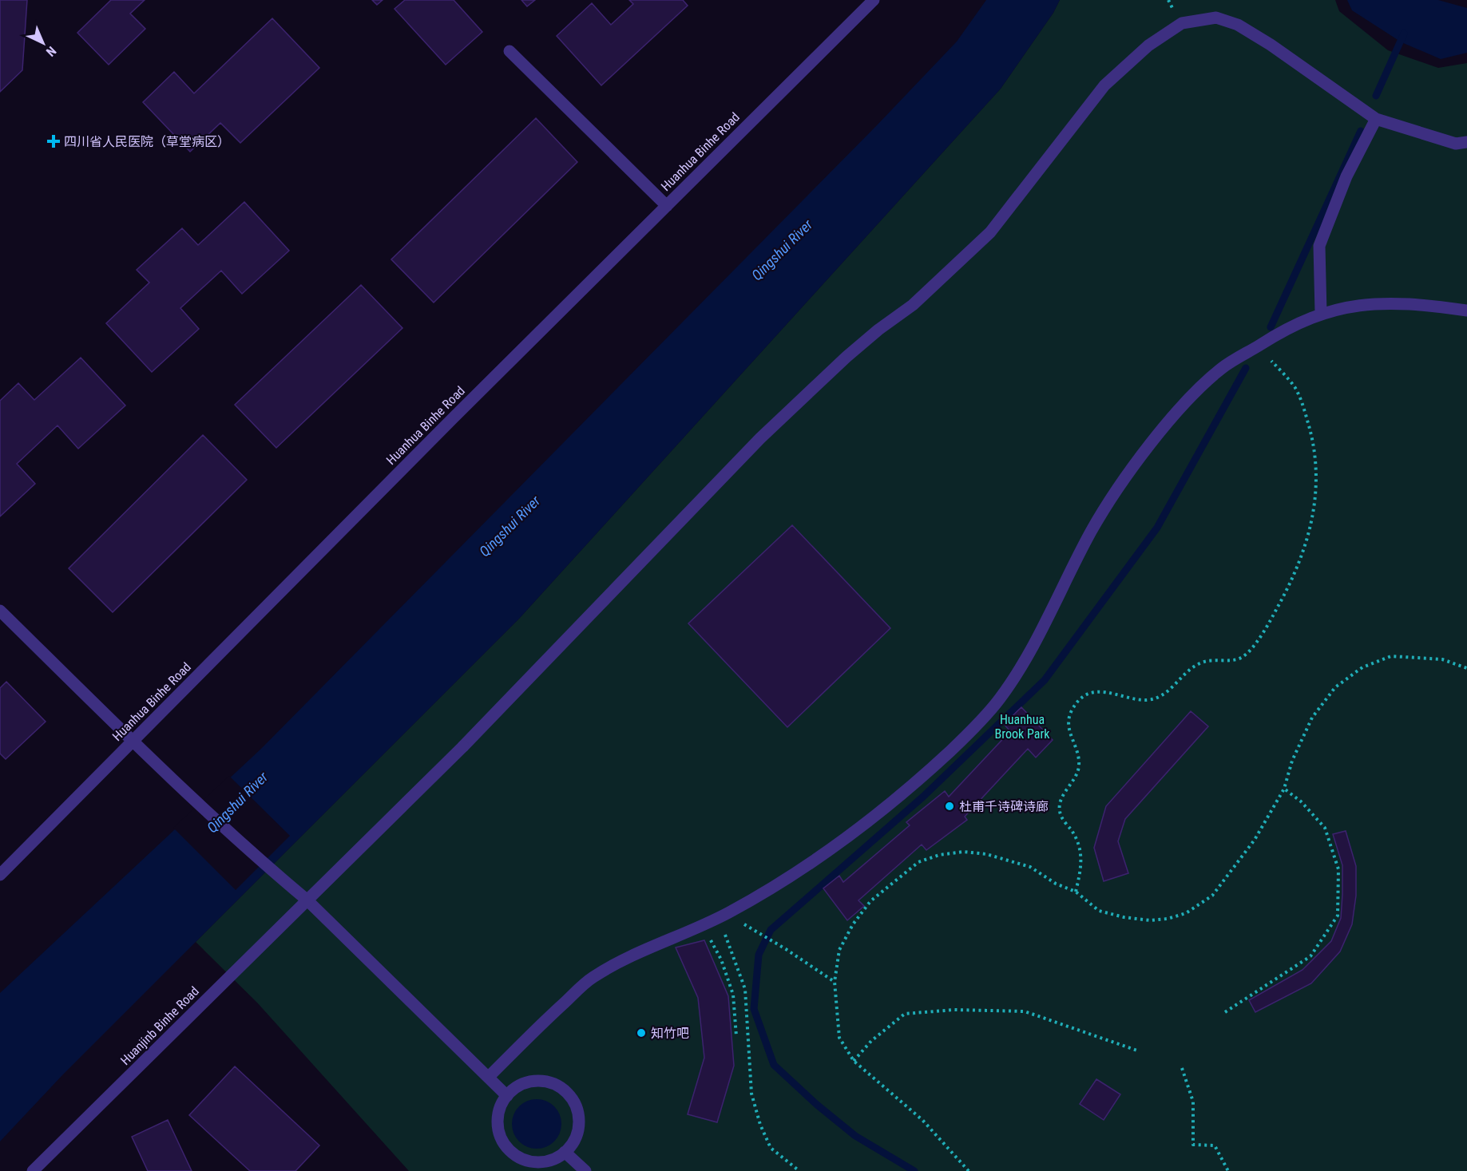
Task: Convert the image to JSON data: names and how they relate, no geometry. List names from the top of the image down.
{
  "streets": {
    "street": ["Huanhua Binhe Road", "Huanjinb Binhe Road"]
  },
  "water": ["Qingshui River"],
  "parks": ["Huanhua Brook Park"],
  "places": {
    "health": ["四川省人民医院（草堂病区）"],
    "other": ["杜甫千诗碑诗廊", "知竹吧"]
  },
  "north": "bottom right"
}
